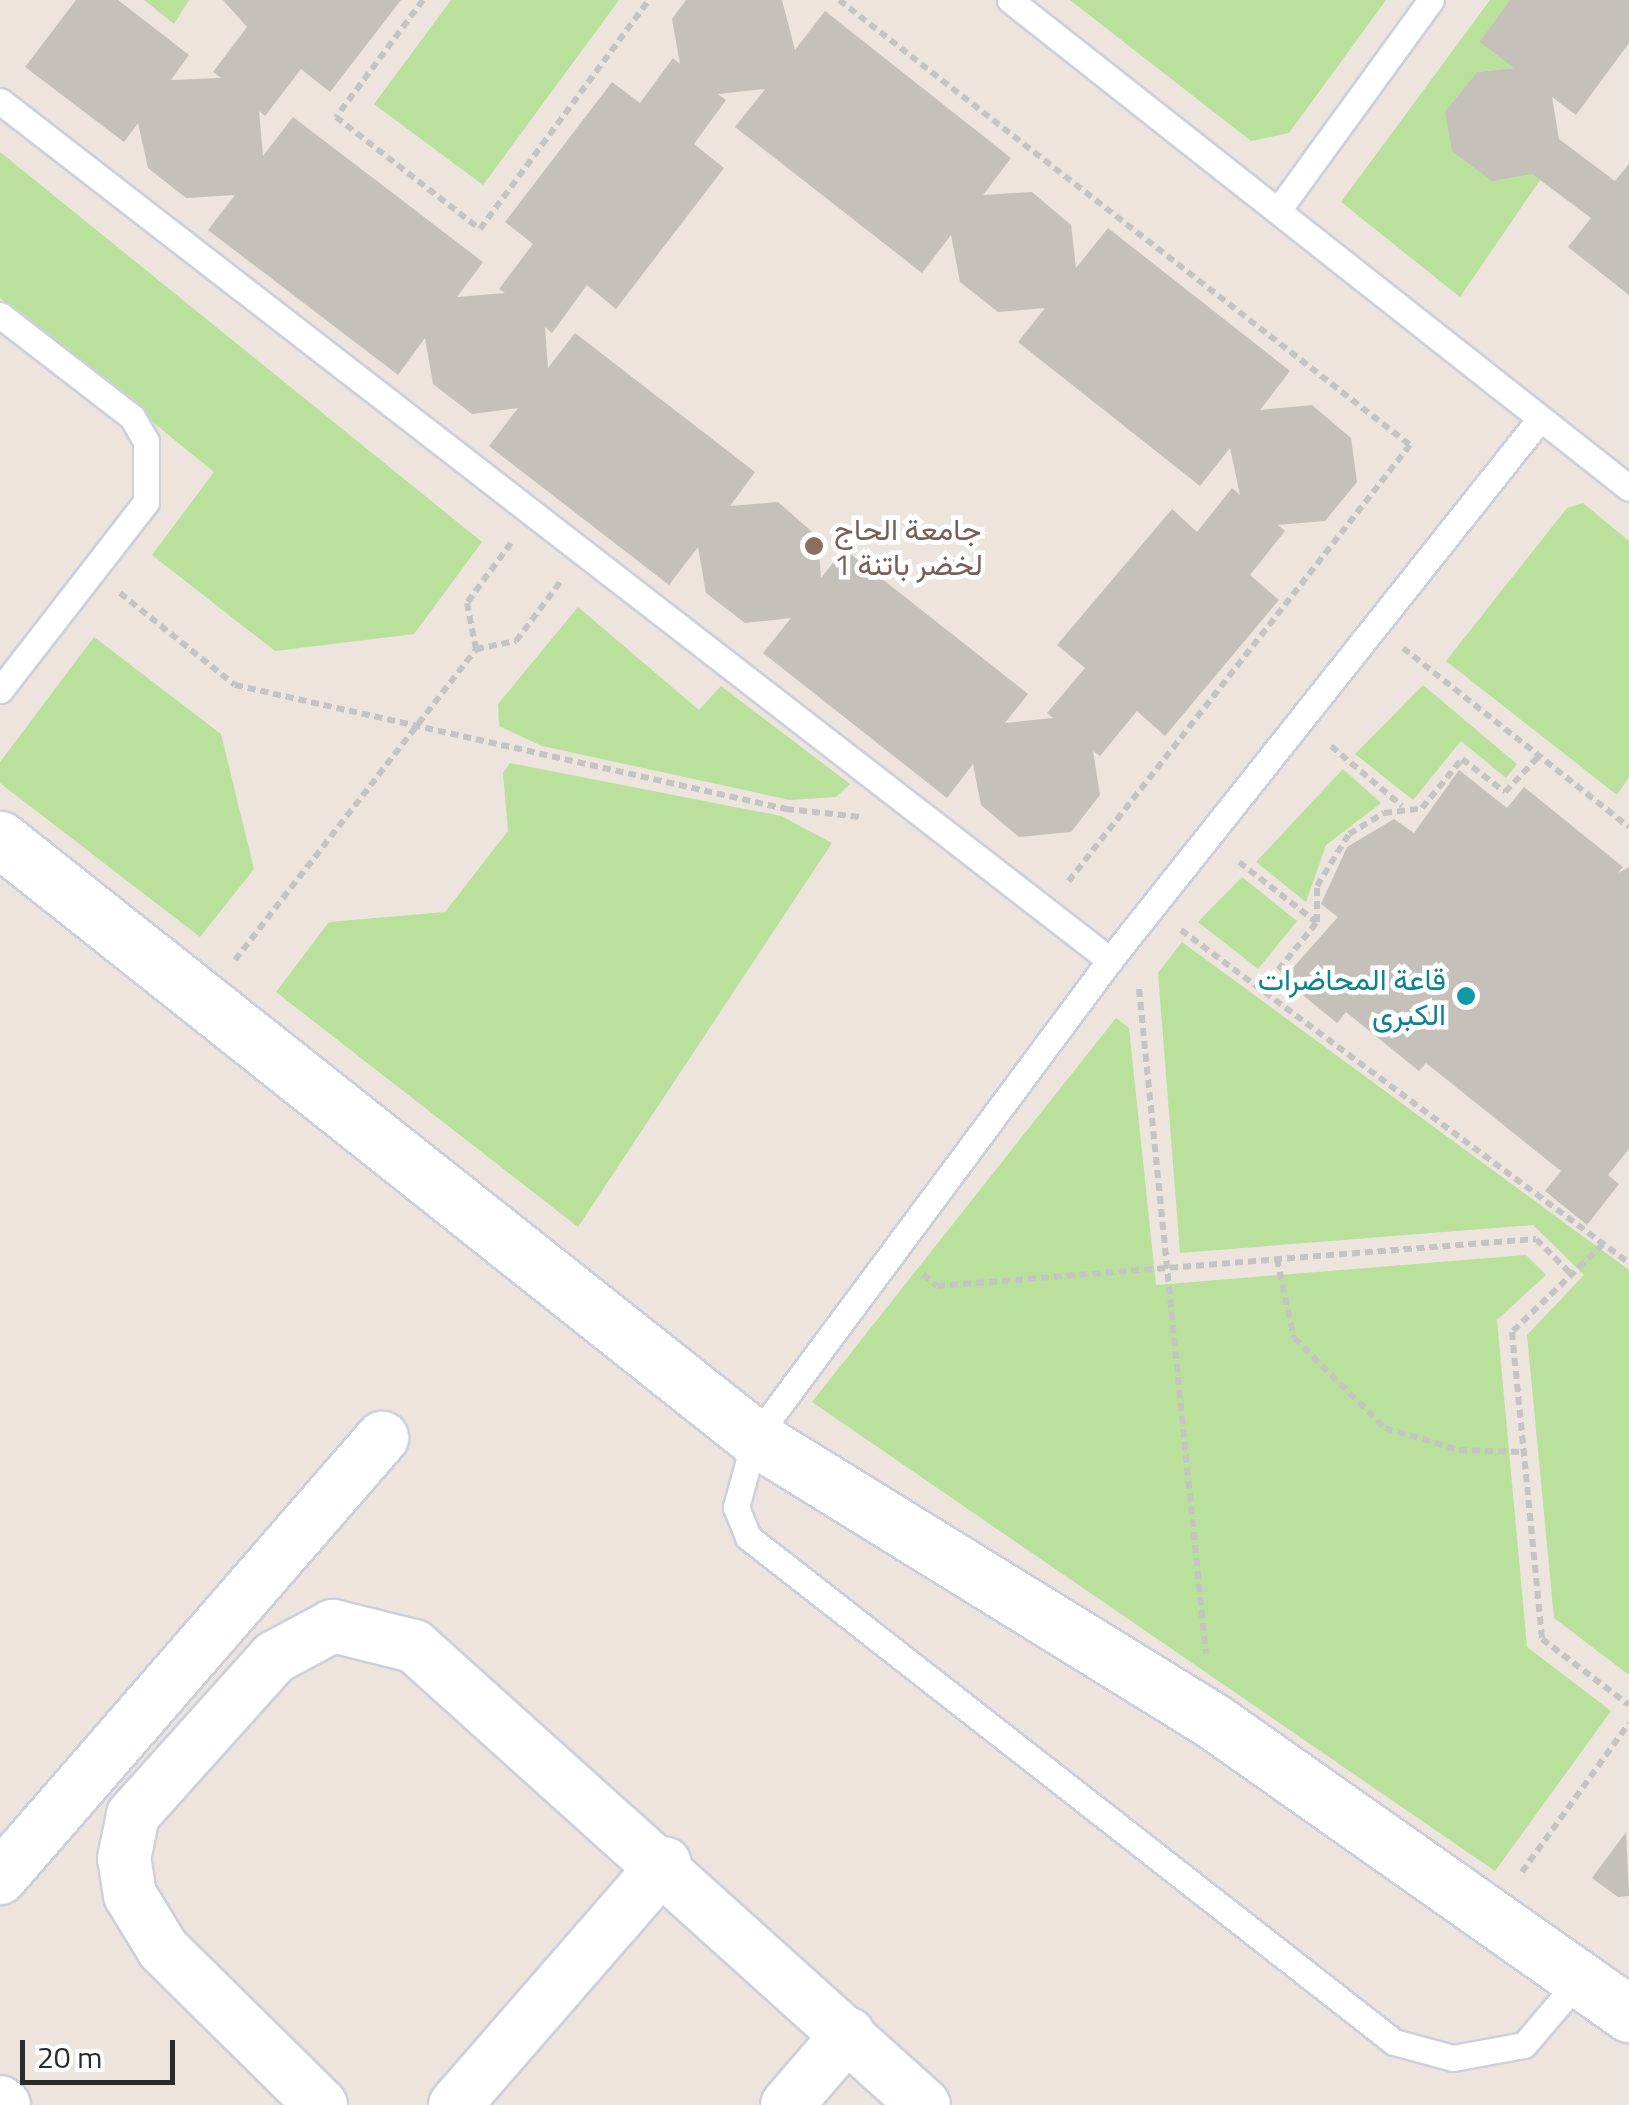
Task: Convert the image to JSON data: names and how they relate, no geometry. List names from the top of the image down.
{
  "places": ["جامعة الحاج لخضر باتنة 1", "قاعة المحاضرات الكبرى"],
  "scale_bar": "20 m"
}
